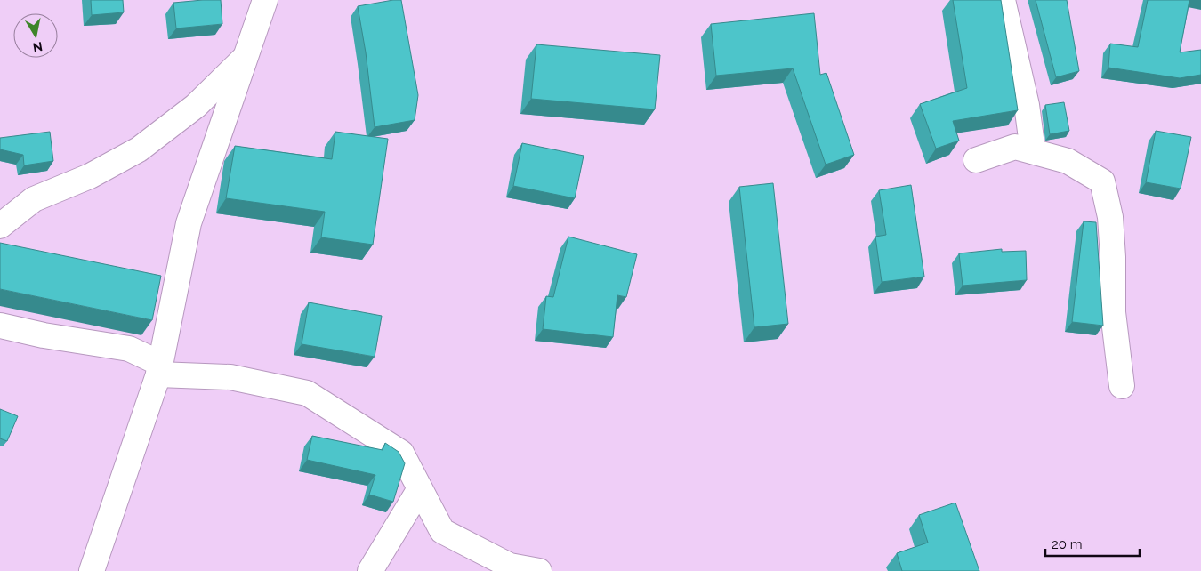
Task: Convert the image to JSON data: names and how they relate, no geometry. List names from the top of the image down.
{
  "scale_bar": "20 m",
  "north": "bottom"
}
